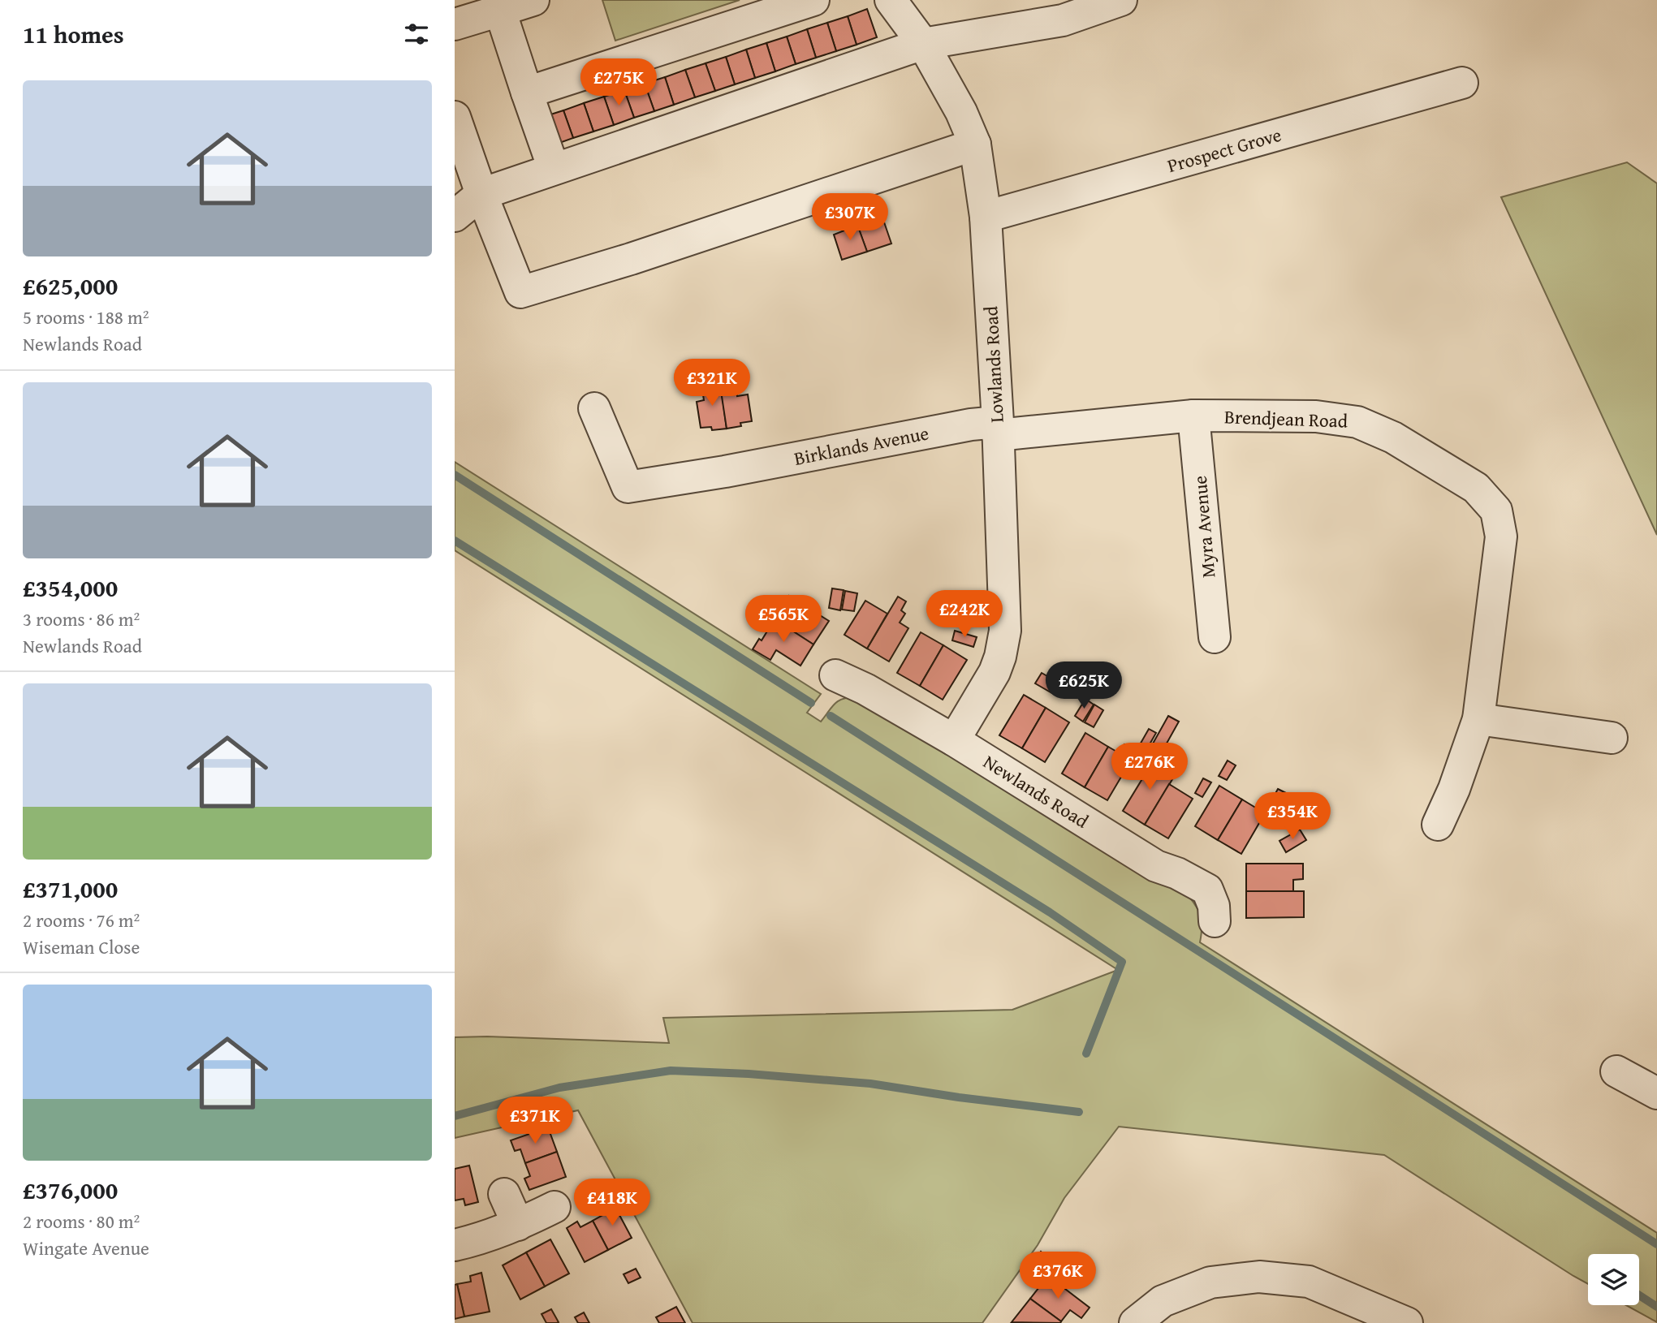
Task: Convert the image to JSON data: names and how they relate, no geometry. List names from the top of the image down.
{
  "streets": {
    "street": [
      "Prospect Grove",
      "Lowlands Road",
      "Brendjean Road",
      "Birklands Avenue",
      "Myra Avenue",
      "Newlands Road"
    ]
  },
  "crossings": [
    ["Prospect Grove", "Lowlands Road"],
    ["Lowlands Road", "Brendjean Road"],
    ["Lowlands Road", "Birklands Avenue"],
    ["Lowlands Road", "Newlands Road"],
    ["Brendjean Road", "Birklands Avenue"],
    ["Brendjean Road", "Myra Avenue"]
  ],
  "page": {
    "heading": "11 homes",
    "price": [
      "£275K",
      "£307K",
      "£321K",
      "£242K",
      "£565K",
      "£625K",
      "£276K",
      "£354K",
      "£371K",
      "£418K",
      "£376K"
    ],
    "list": [
      {
        "name": "£625,000",
        "note": "5 rooms · 188 m² · Newlands Road"
      },
      {
        "name": "£354,000",
        "note": "3 rooms · 86 m² · Newlands Road"
      },
      {
        "name": "£371,000",
        "note": "2 rooms · 76 m² · Wiseman Close"
      },
      {
        "name": "£376,000",
        "note": "2 rooms · 80 m² · Wingate Avenue"
      }
    ]
  }
}
